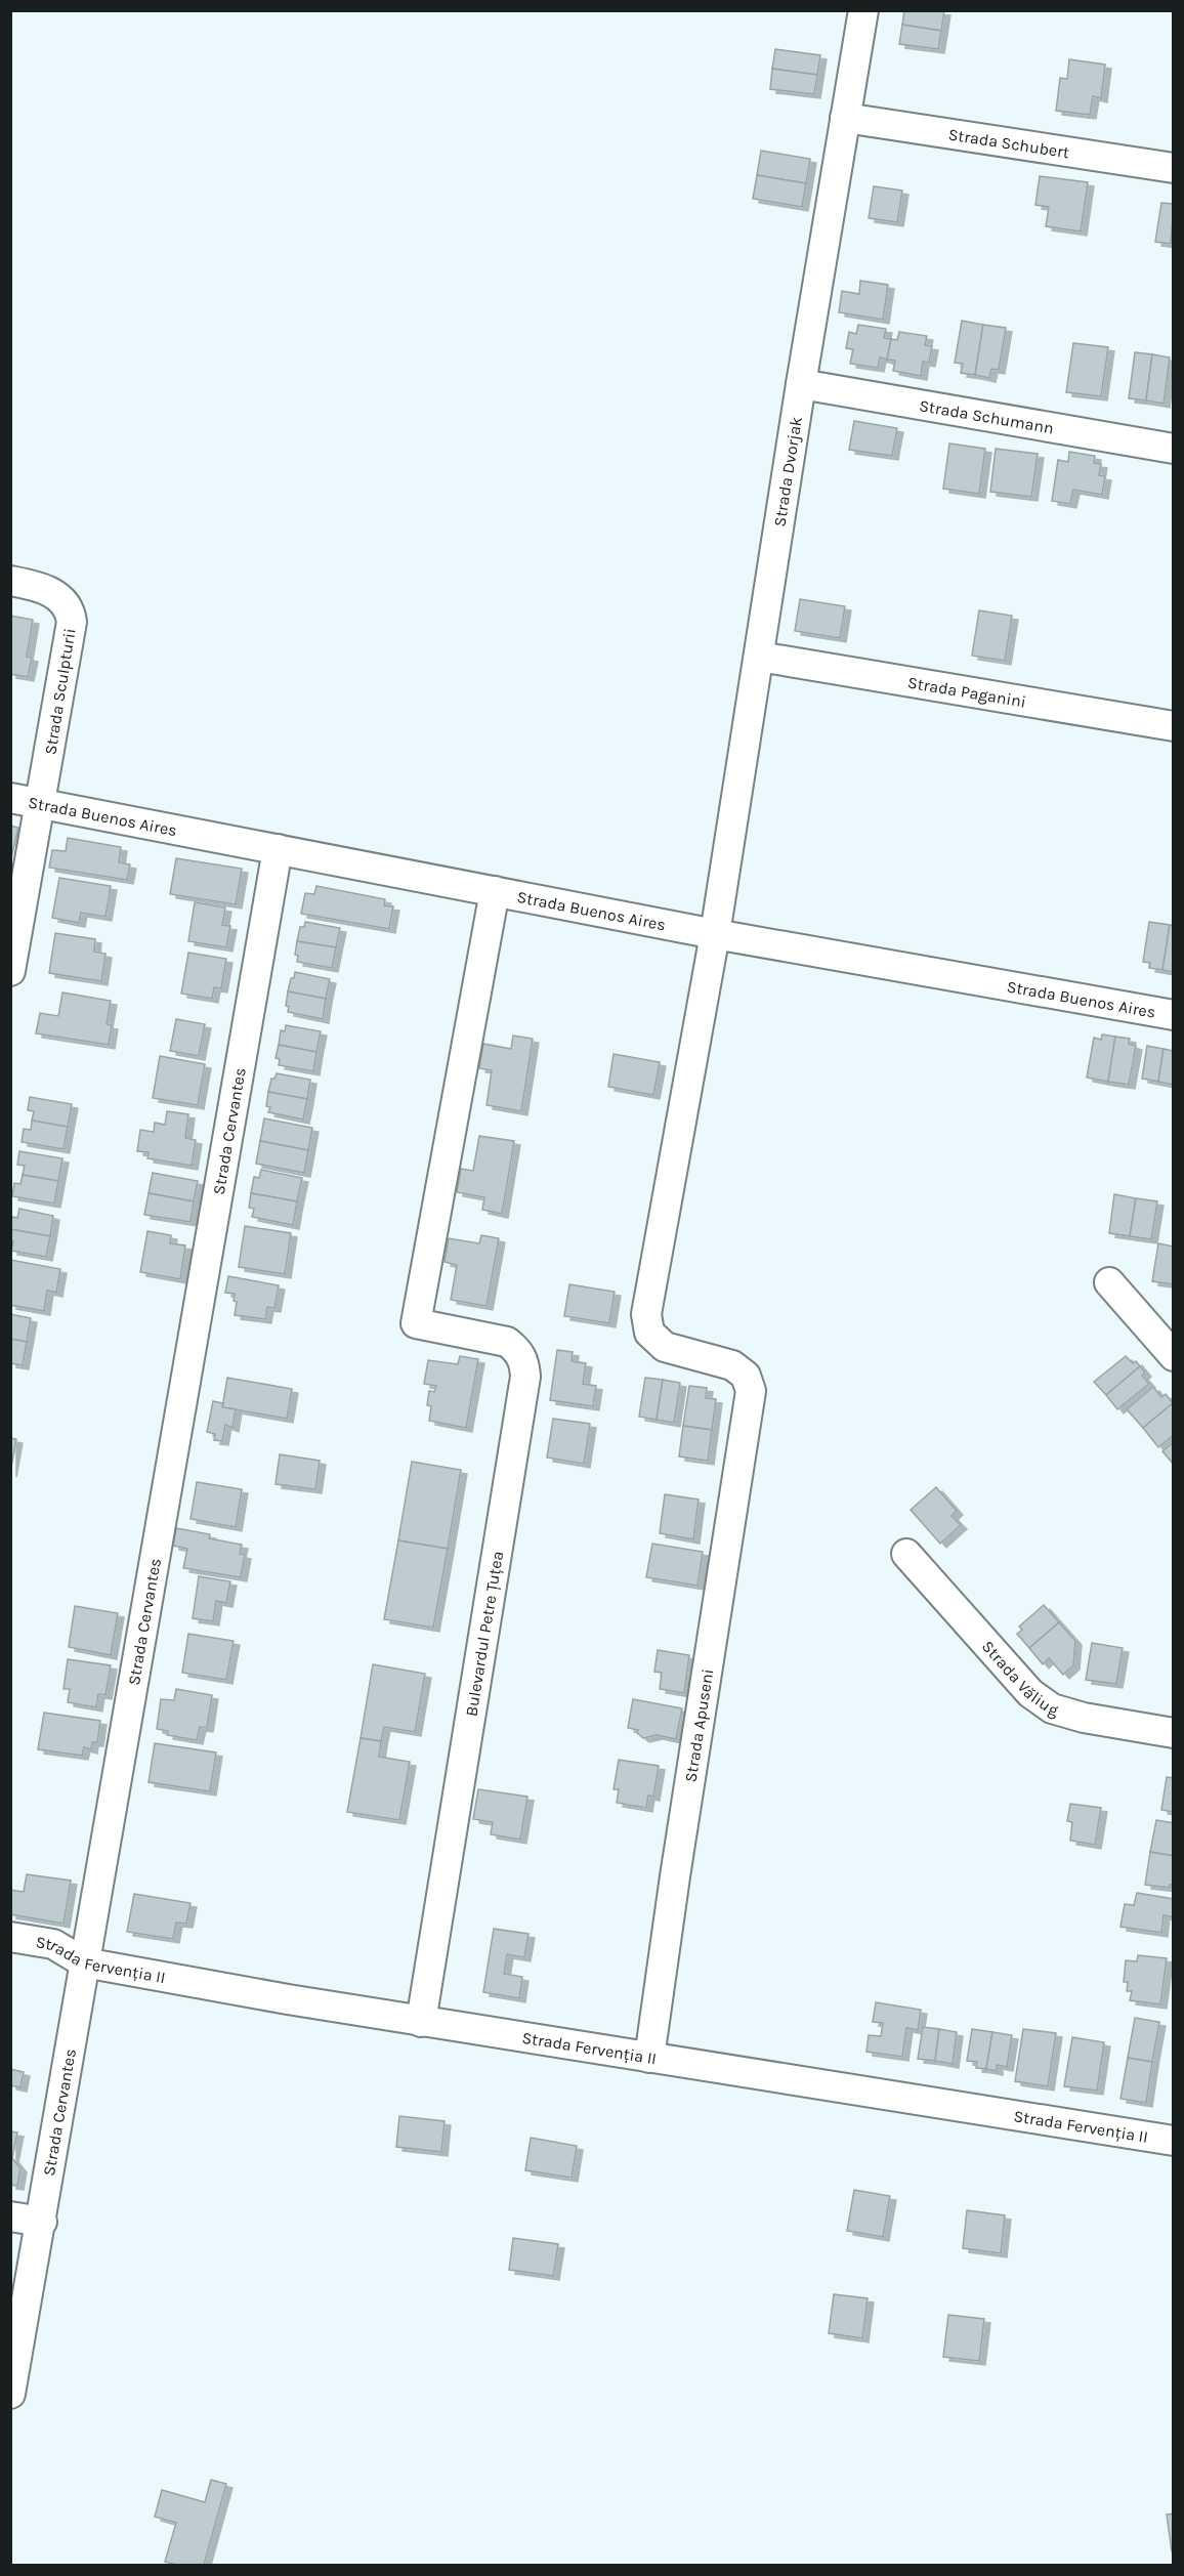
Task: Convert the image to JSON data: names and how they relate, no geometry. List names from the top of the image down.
{
  "streets": {
    "street": [
      "Strada Schubert",
      "Strada Schumann",
      "Strada Dvorjak",
      "Strada Sculpturii",
      "Strada Paganini",
      "Strada Buenos Aires",
      "Strada Cervantes",
      "Bulevardul Petre Țuțea",
      "Strada Văliug",
      "Strada Apuseni",
      "Strada Fervenția II"
    ]
  },
  "crossings": [
    ["Strada Schubert", "Strada Dvorjak"],
    ["Strada Schumann", "Strada Dvorjak"],
    ["Strada Dvorjak", "Strada Paganini"],
    ["Strada Dvorjak", "Strada Buenos Aires"],
    ["Strada Dvorjak", "Strada Apuseni"],
    ["Strada Sculpturii", "Strada Buenos Aires"],
    ["Strada Buenos Aires", "Strada Cervantes"],
    ["Strada Buenos Aires", "Bulevardul Petre Țuțea"],
    ["Strada Cervantes", "Strada Fervenția II"],
    ["Bulevardul Petre Țuțea", "Strada Fervenția II"],
    ["Strada Apuseni", "Strada Fervenția II"]
  ]
}
